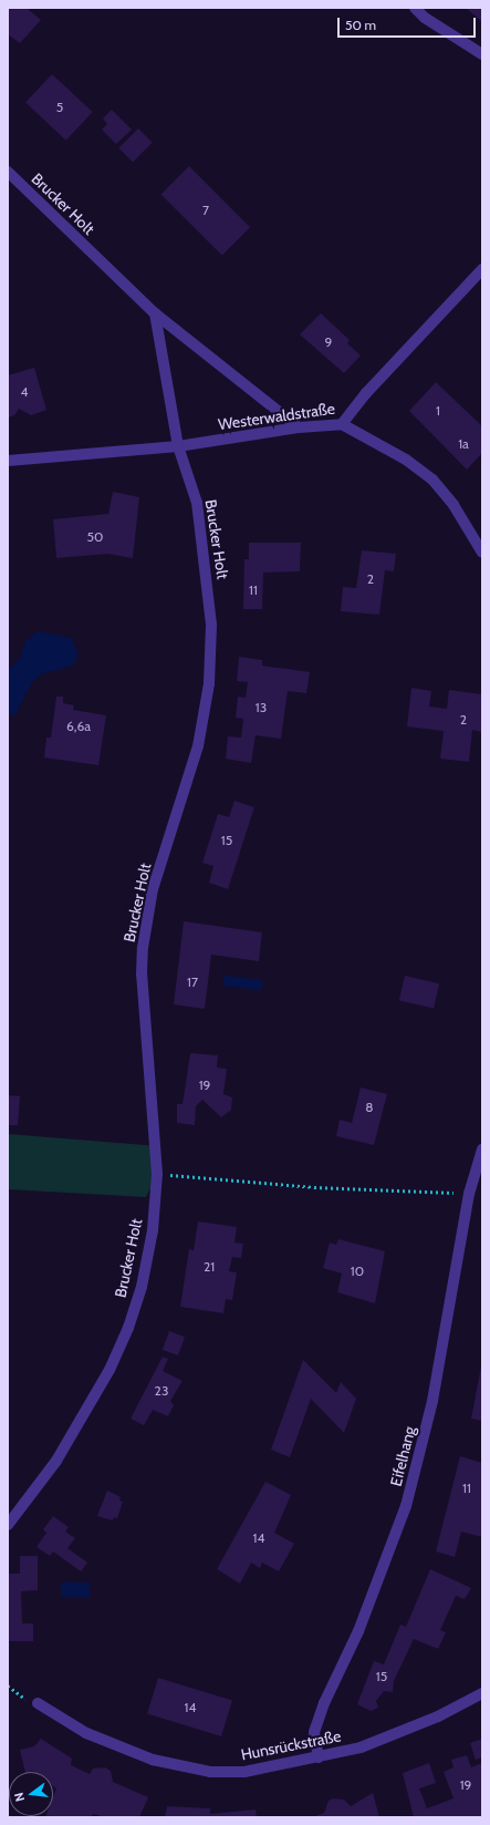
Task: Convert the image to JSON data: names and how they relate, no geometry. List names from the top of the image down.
{
  "streets": {
    "street": [
      "Brucker Holt",
      "Westerwaldstraße",
      "Eifelhang",
      "Hunsrückstraße"
    ]
  },
  "crossings": [
    ["Brucker Holt", "Westerwaldstraße"],
    ["Eifelhang", "Hunsrückstraße"]
  ],
  "house_numbers": [
    "5",
    "7",
    "9",
    "4",
    "1",
    "1a",
    "50",
    "2",
    "11",
    "13",
    "2",
    "6,6a",
    "15",
    "17",
    "19",
    "8",
    "21",
    "10",
    "23",
    "11",
    "14",
    "15",
    "14",
    "19"
  ],
  "scale_bar": "50 m",
  "north": "left"
}
